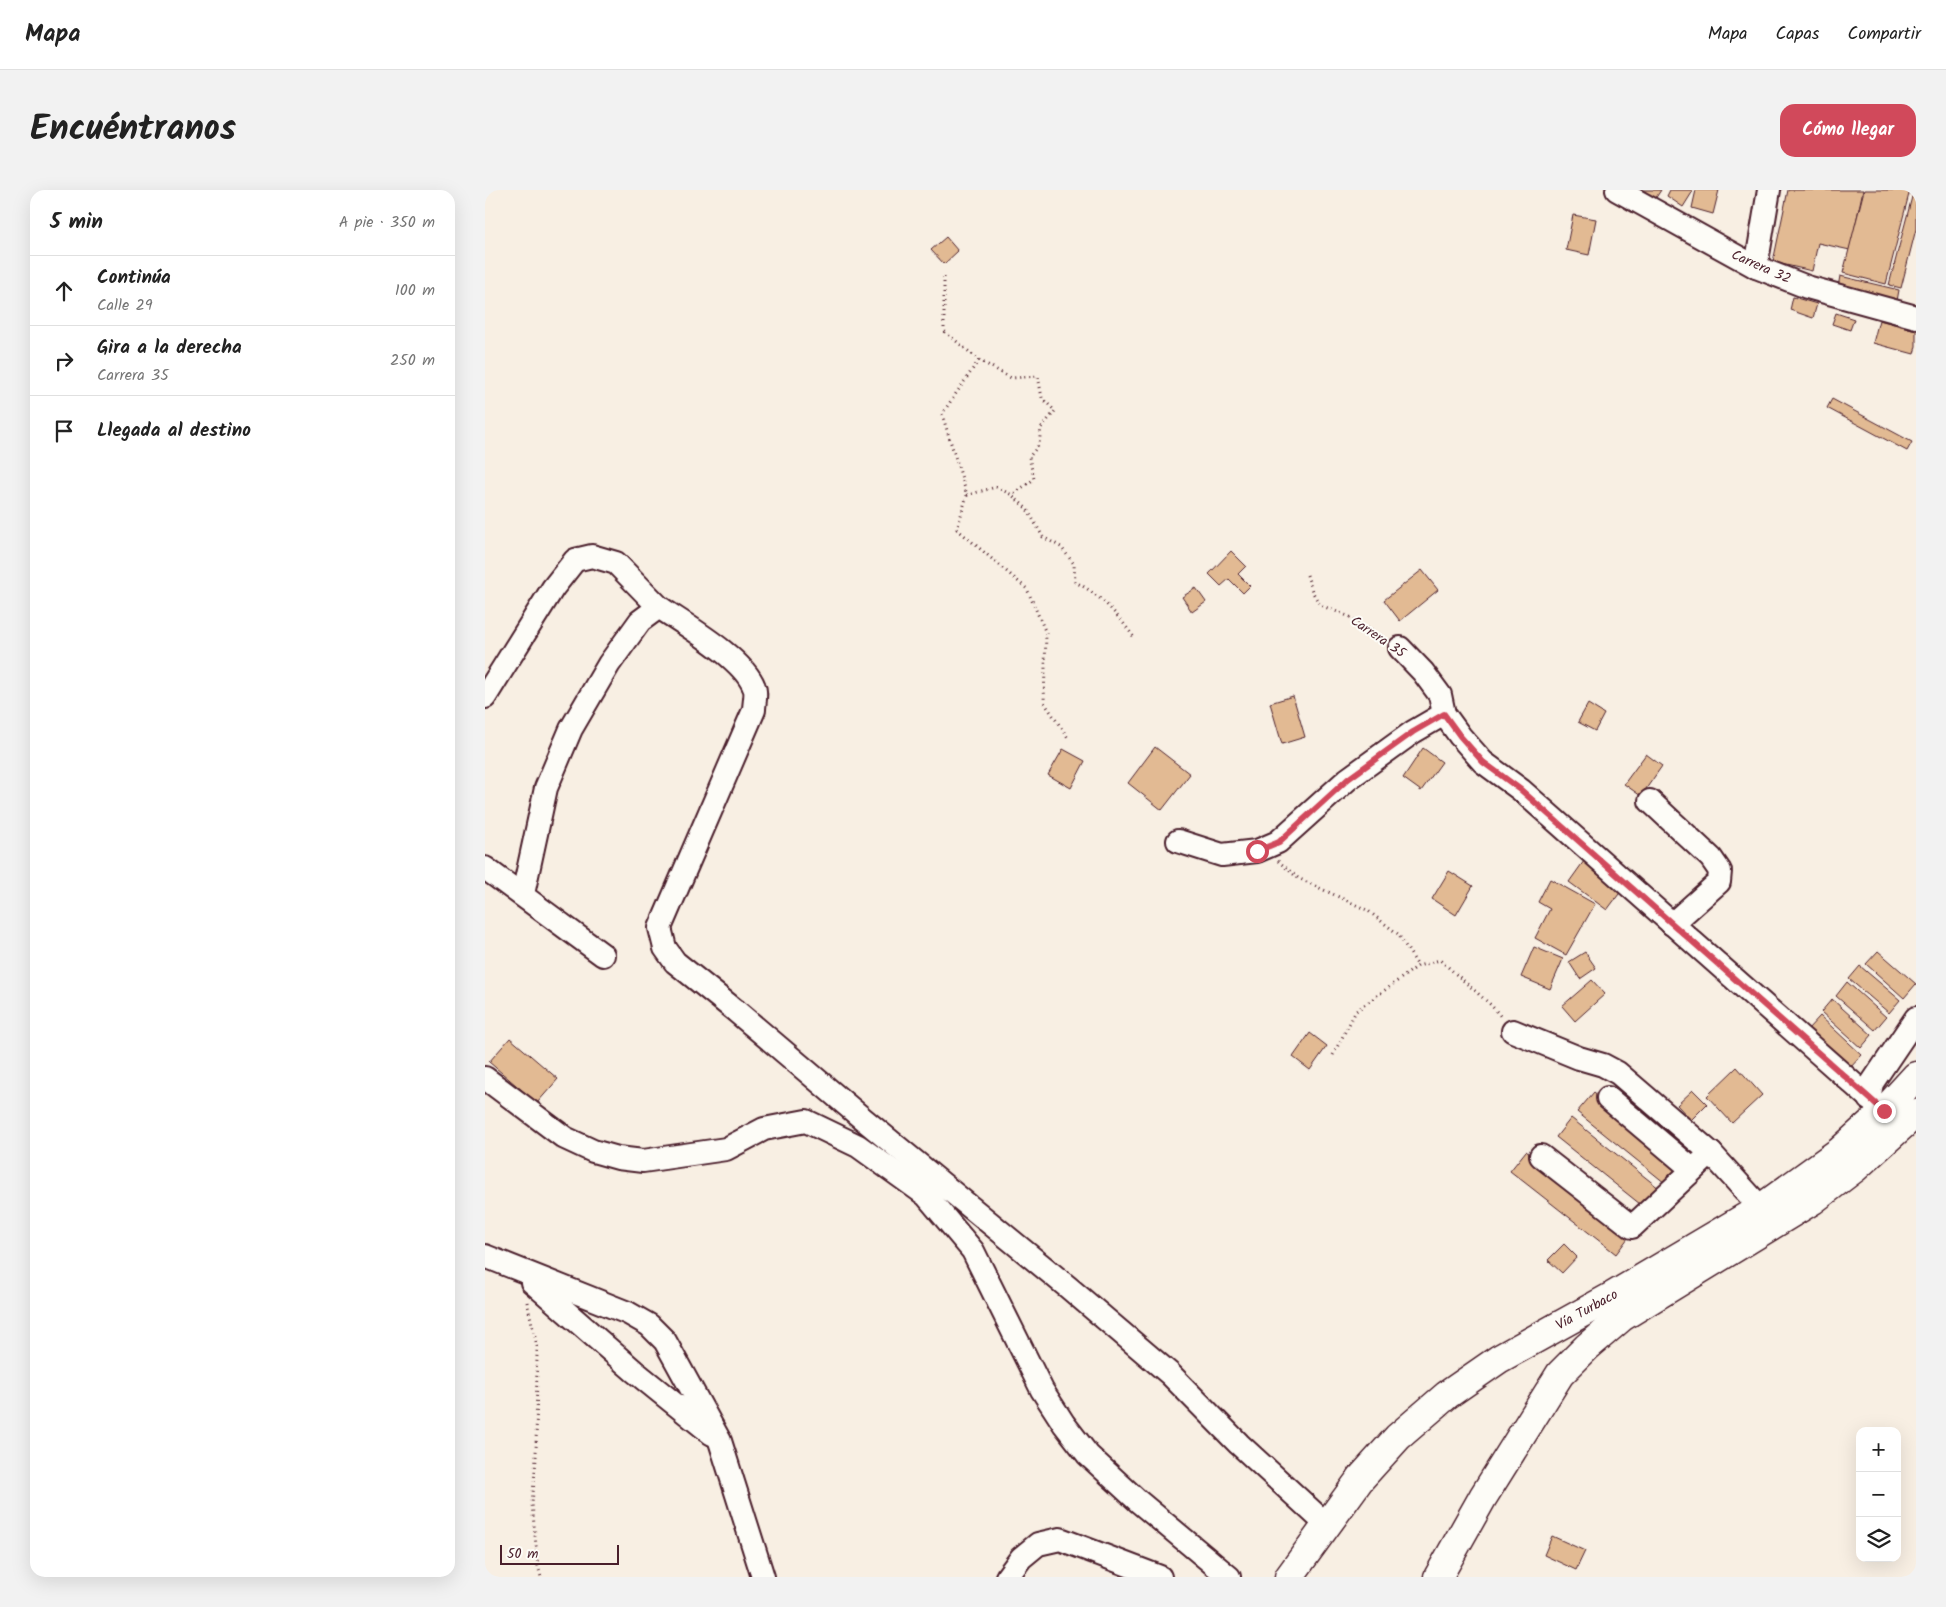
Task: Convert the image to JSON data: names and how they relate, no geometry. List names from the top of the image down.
{
  "streets": {
    "highway": ["Vía Turbaco"],
    "street": ["Carrera 32", "Carrera 35"]
  },
  "crossings": [
    ["Carrera 35", "Vía Turbaco"]
  ],
  "scale_bar": "50 m",
  "page": {
    "header": "Mapa",
    "nav": ["Mapa", "Capas", "Compartir"],
    "title": "Encuéntranos",
    "buttons": "Cómo llegar",
    "heading": ["5 min", "A pie · 350 m"],
    "list": [
      ["Continúa", "Calle 29", "100 m"],
      ["Gira a la derecha", "Carrera 35", "250 m"],
      "Llegada al destino"
    ],
    "map_buttons": ["+", "−"],
    "scale": "50 m"
  }
}
